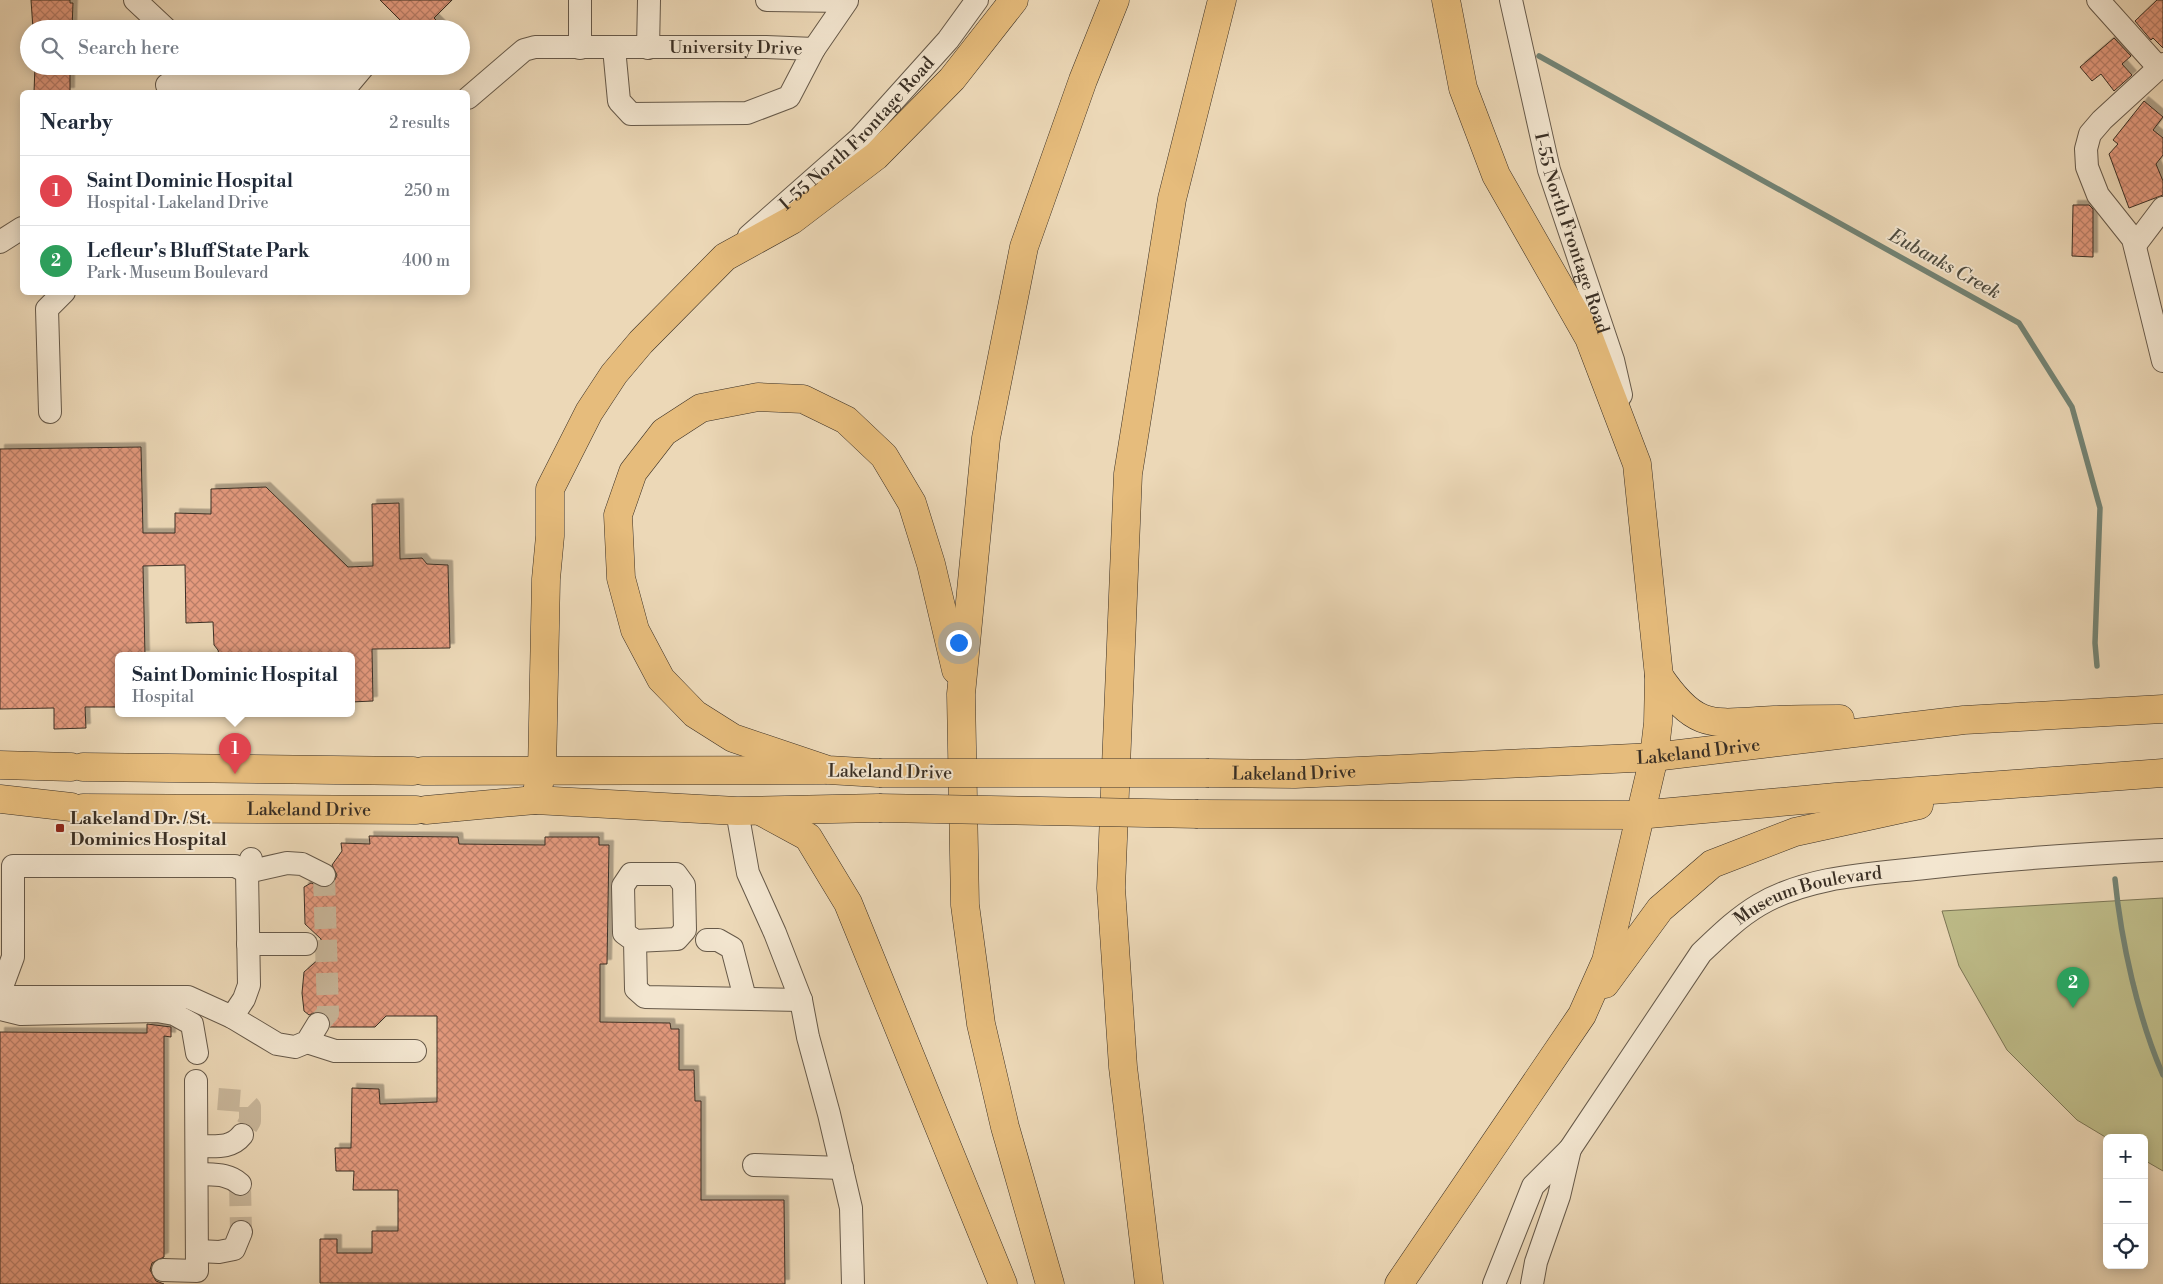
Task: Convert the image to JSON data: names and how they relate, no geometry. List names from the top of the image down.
{
  "streets": {
    "main road": ["Lakeland Drive"],
    "street": ["University Drive", "I-55 North Frontage Road", "Museum Boulevard"]
  },
  "water": ["Eubanks Creek"],
  "places": {
    "transit": ["Lakeland Dr. / St. Dominics Hospital"]
  },
  "page": {
    "search": "Search here",
    "heading": ["Nearby", "2 results"],
    "list": [
      {
        "mark": "1",
        "name": "Saint Dominic Hospital",
        "note": "Hospital · Lakeland Drive",
        "value": "250 m"
      },
      {
        "mark": "2",
        "name": "Lefleur's Bluff State Park",
        "note": "Park · Museum Boulevard",
        "value": "400 m"
      }
    ],
    "popup": ["Saint Dominic Hospital", "Hospital"],
    "pins": ["1", "2"],
    "map_buttons": ["+", "−"]
  }
}
